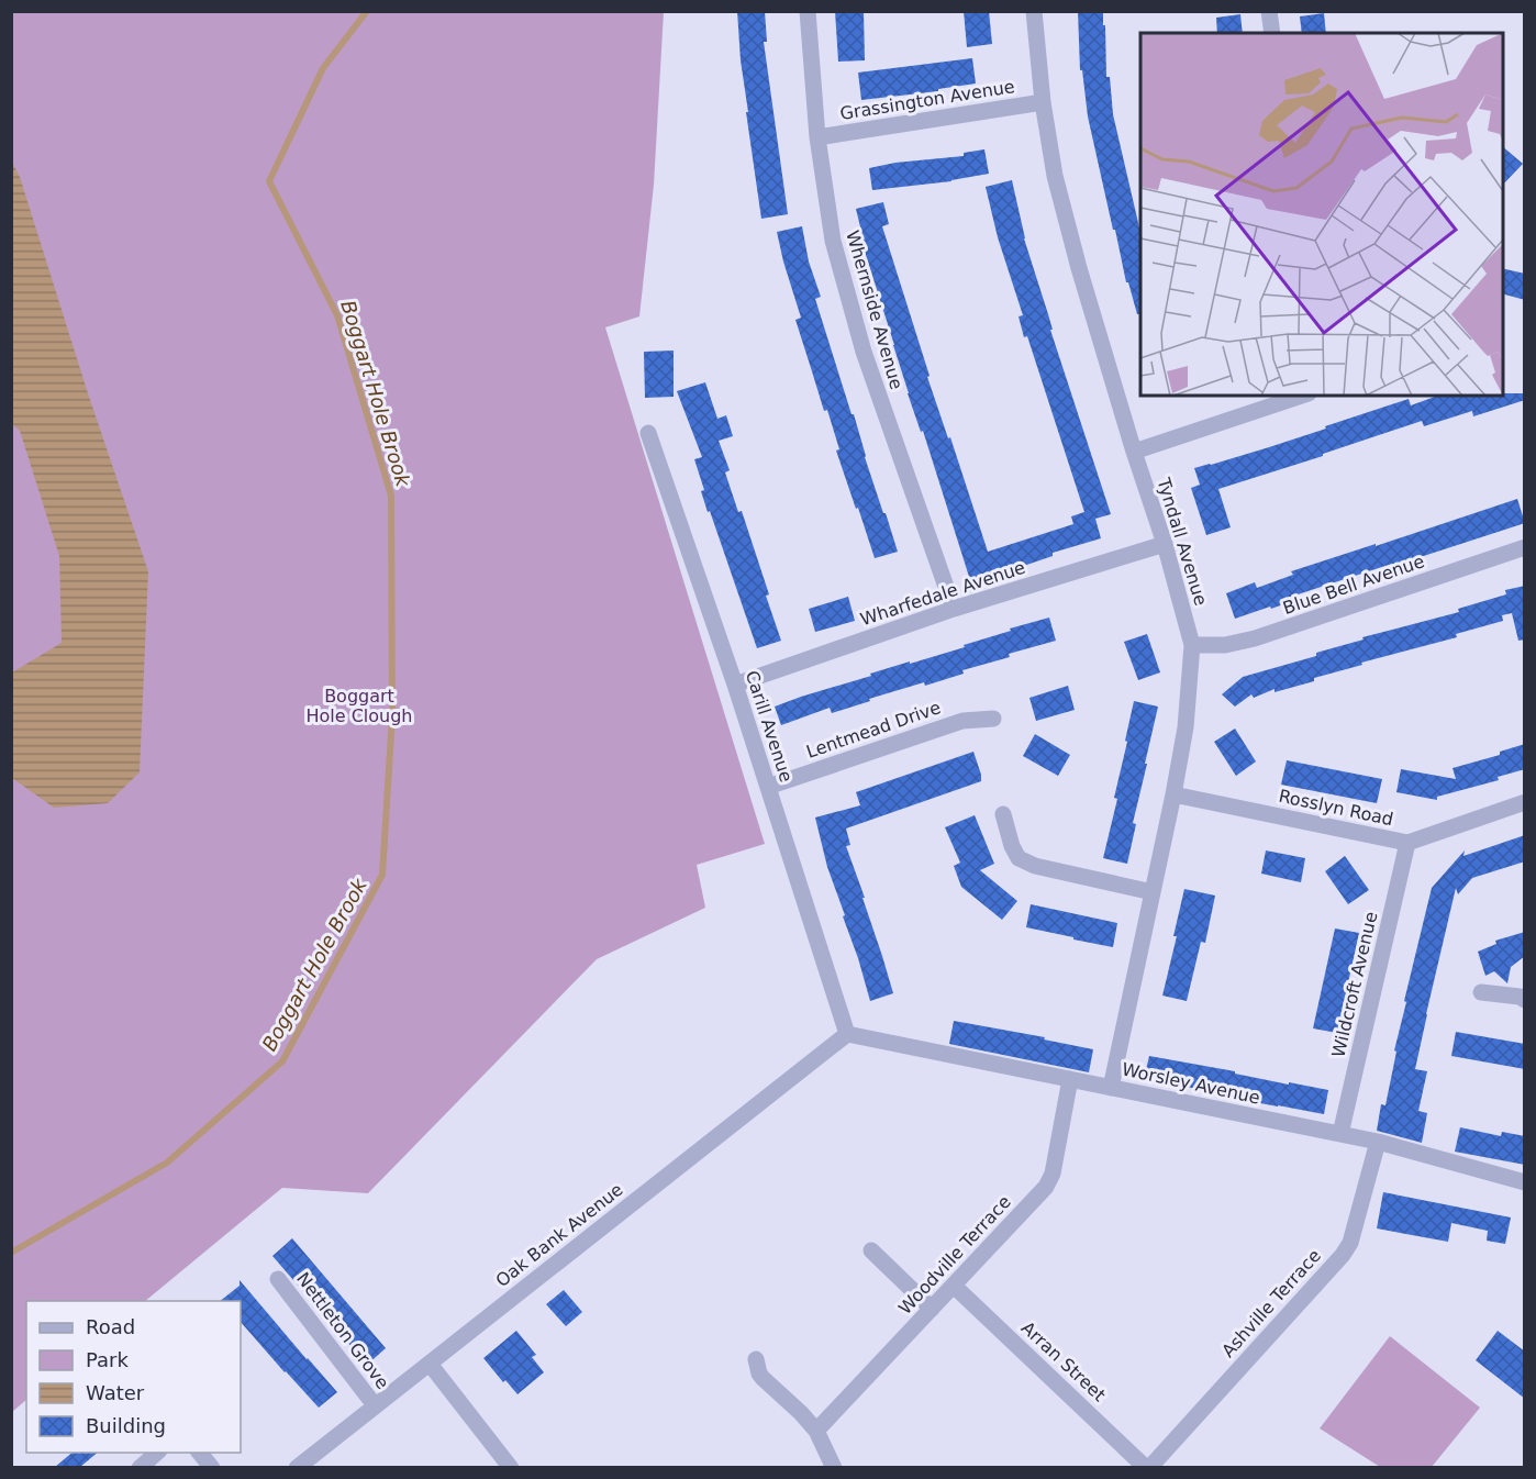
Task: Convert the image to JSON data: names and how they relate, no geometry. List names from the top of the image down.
{
  "streets": {
    "street": [
      "Grassington Avenue",
      "Whernside Avenue",
      "Tyndall Avenue",
      "Blue Bell Avenue",
      "Wharfedale Avenue",
      "Carill Avenue",
      "Lentmead Drive",
      "Rosslyn Road",
      "Wildcroft Avenue",
      "Worsley Avenue",
      "Oak Bank Avenue",
      "Woodville Terrace",
      "Ashville Terrace",
      "Nettleton Grove",
      "Arran Street"
    ]
  },
  "crossings": [
    ["Grassington Avenue", "Whernside Avenue"],
    ["Grassington Avenue", "Tyndall Avenue"],
    ["Whernside Avenue", "Wharfedale Avenue"],
    ["Tyndall Avenue", "Blue Bell Avenue"],
    ["Tyndall Avenue", "Wharfedale Avenue"],
    ["Tyndall Avenue", "Rosslyn Road"],
    ["Tyndall Avenue", "Worsley Avenue"],
    ["Wharfedale Avenue", "Carill Avenue"],
    ["Carill Avenue", "Lentmead Drive"],
    ["Carill Avenue", "Worsley Avenue"],
    ["Carill Avenue", "Oak Bank Avenue"],
    ["Rosslyn Road", "Wildcroft Avenue"],
    ["Wildcroft Avenue", "Worsley Avenue"],
    ["Worsley Avenue", "Oak Bank Avenue"],
    ["Worsley Avenue", "Woodville Terrace"],
    ["Worsley Avenue", "Ashville Terrace"],
    ["Oak Bank Avenue", "Nettleton Grove"],
    ["Woodville Terrace", "Arran Street"],
    ["Ashville Terrace", "Arran Street"]
  ],
  "water": ["Boggart Hole Brook"],
  "parks": ["Boggart Hole Clough"],
  "legend": [
    "Road",
    "Park",
    "Water",
    "Building"
  ]
}
